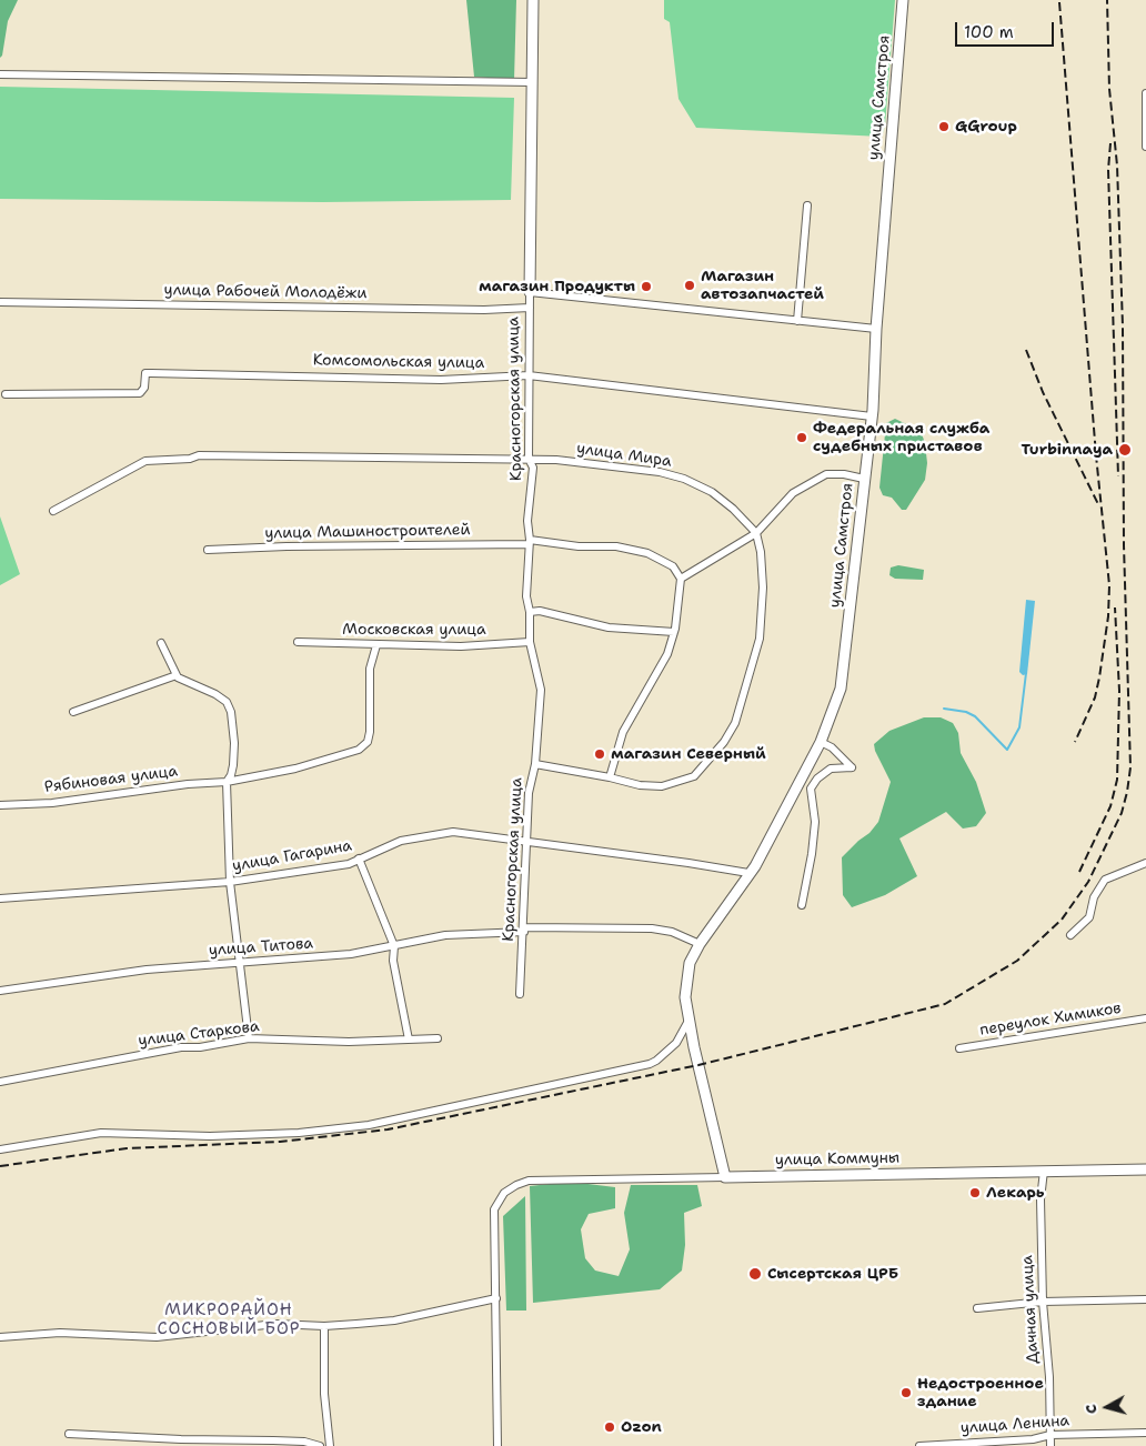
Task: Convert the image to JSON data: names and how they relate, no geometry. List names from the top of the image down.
{
  "streets": {
    "street": [
      "улица Самстроя",
      "улица Рабочей Молодёжи",
      "Комсомольская улица",
      "Красногорская улица",
      "улица Мира",
      "улица Машиностроителей",
      "Московская улица",
      "Рябиновая улица",
      "улица Гагарина",
      "улица Титова",
      "переулок Химиков",
      "улица Старкова",
      "улица Коммуны",
      "Дачная улица",
      "улица Ленина"
    ]
  },
  "crossings": [
    ["улица Самстроя", "Комсомольская улица"],
    ["улица Самстроя", "улица Гагарина"],
    ["улица Самстроя", "улица Титова"],
    ["улица Самстроя", "улица Коммуны"],
    ["улица Рабочей Молодёжи", "Красногорская улица"],
    ["Комсомольская улица", "Красногорская улица"],
    ["Красногорская улица", "улица Мира"],
    ["Красногорская улица", "улица Машиностроителей"],
    ["Красногорская улица", "Московская улица"],
    ["Красногорская улица", "улица Гагарина"],
    ["Красногорская улица", "улица Титова"],
    ["Московская улица", "Рябиновая улица"],
    ["улица Коммуны", "Дачная улица"],
    ["Дачная улица", "улица Ленина"]
  ],
  "districts": ["МИКРОРАЙОН СОСНОВЫЙ БОР"],
  "places": [
    "GGroup",
    "Магазин автозапчастей",
    "магазин Продукты",
    "Федеральная служба судебных приставов",
    "Turbinnaya",
    "магазин Северный",
    "Лекарь",
    "Сысертская ЦРБ",
    "Недостроенное здание",
    "Ozon"
  ],
  "scale_bar": "100 m",
  "north": "left"
}
